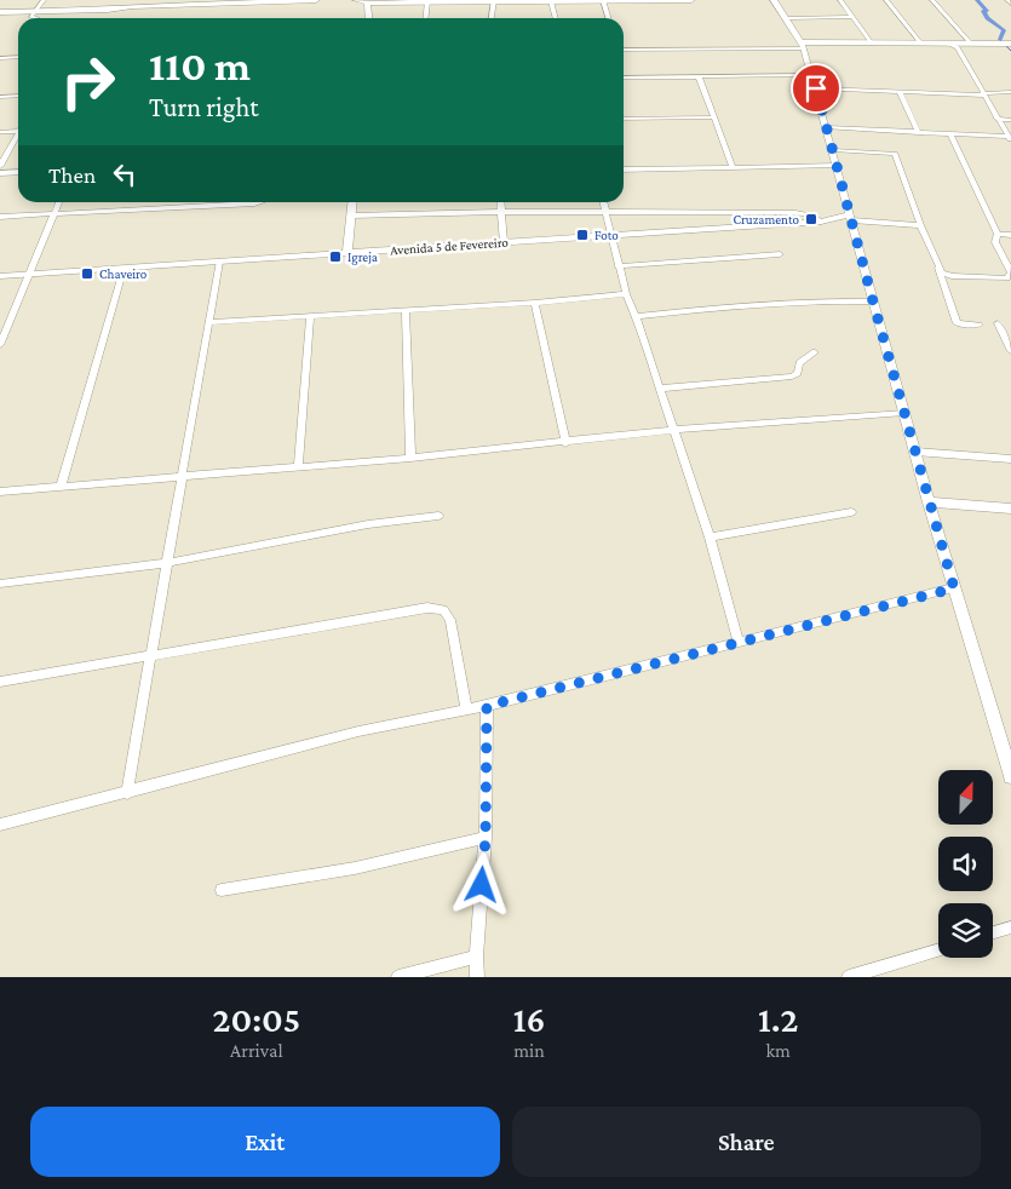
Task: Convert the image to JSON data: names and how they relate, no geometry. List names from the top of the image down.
{
  "streets": {
    "street": ["Avenida 5 de Fevereiro"]
  },
  "places": {
    "transit": [
      "Cruzamento",
      "Foto",
      "Igreja",
      "Chaveiro"
    ]
  },
  "north": "top",
  "page": {
    "turn": ["110 m", "Turn right"],
    "then": "Then",
    "eta": [
      "20:05",
      "Arrival",
      "16",
      "min",
      "1.2",
      "km"
    ],
    "buttons": ["Exit", "Share"]
  }
}
